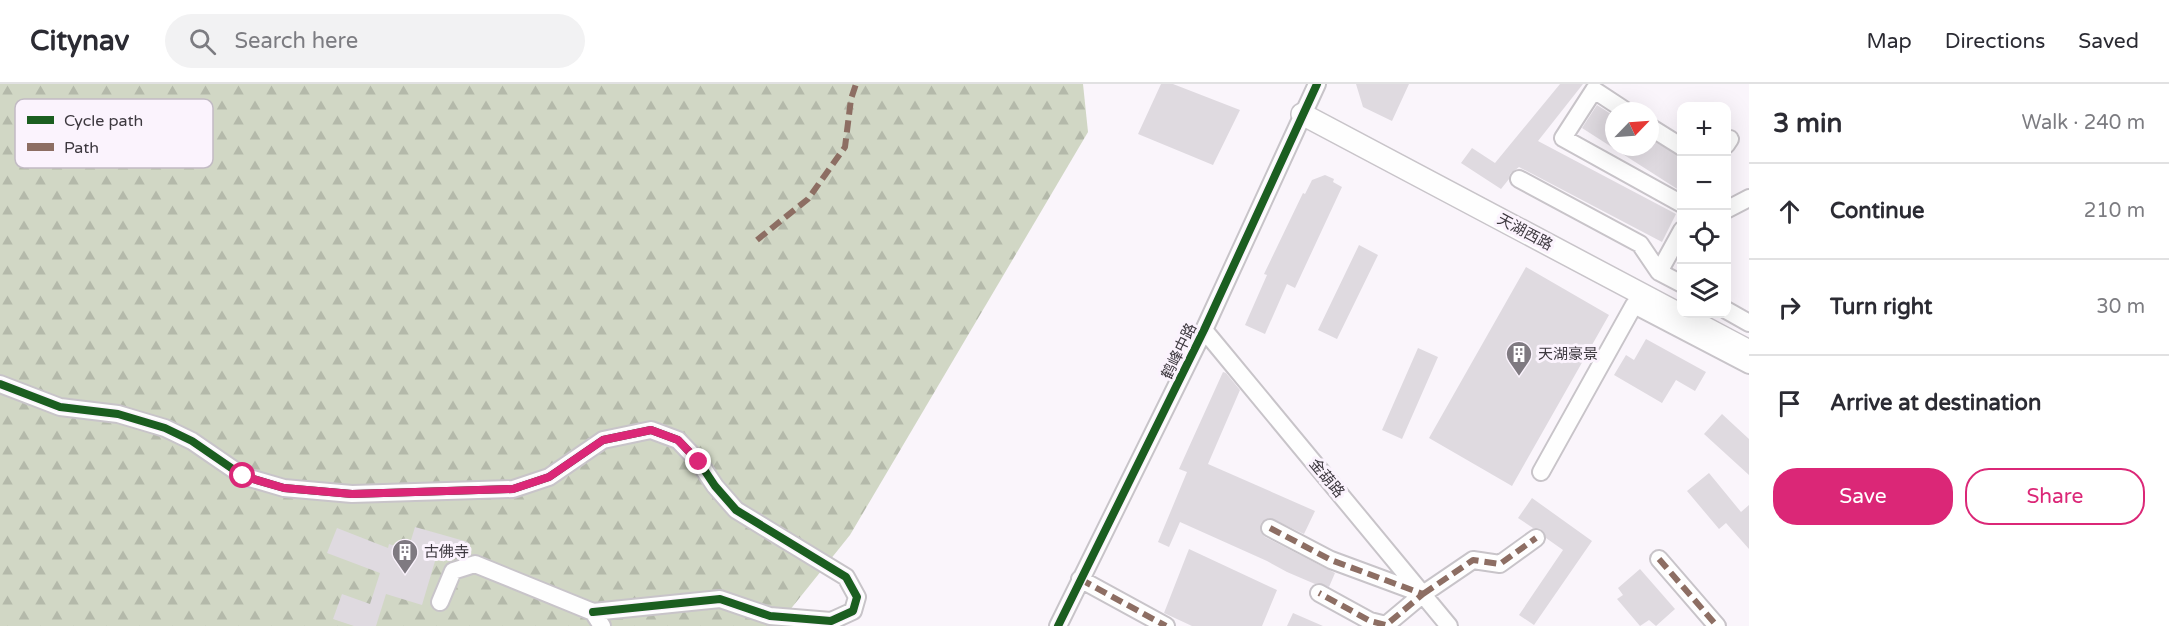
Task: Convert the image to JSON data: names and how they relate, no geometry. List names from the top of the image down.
{
  "streets": {
    "main road": ["天湖西路"],
    "street": ["鹤峰中路", "金葫路"]
  },
  "crossings": [
    ["天湖西路", "鹤峰中路"],
    ["鹤峰中路", "金葫路"]
  ],
  "places": {
    "building": ["天湖豪景", "古佛寺"]
  },
  "legend": ["Cycle path", "Path"],
  "north": "top right",
  "page": {
    "header": "Citynav",
    "search": "Search here",
    "nav": ["Map", "Directions", "Saved"],
    "heading": ["3 min", "Walk · 240 m"],
    "map_buttons": ["+", "−"],
    "list": [
      ["Continue", "210 m"],
      ["Turn right", "30 m"],
      "Arrive at destination"
    ],
    "buttons": ["Save", "Share"]
  }
}
